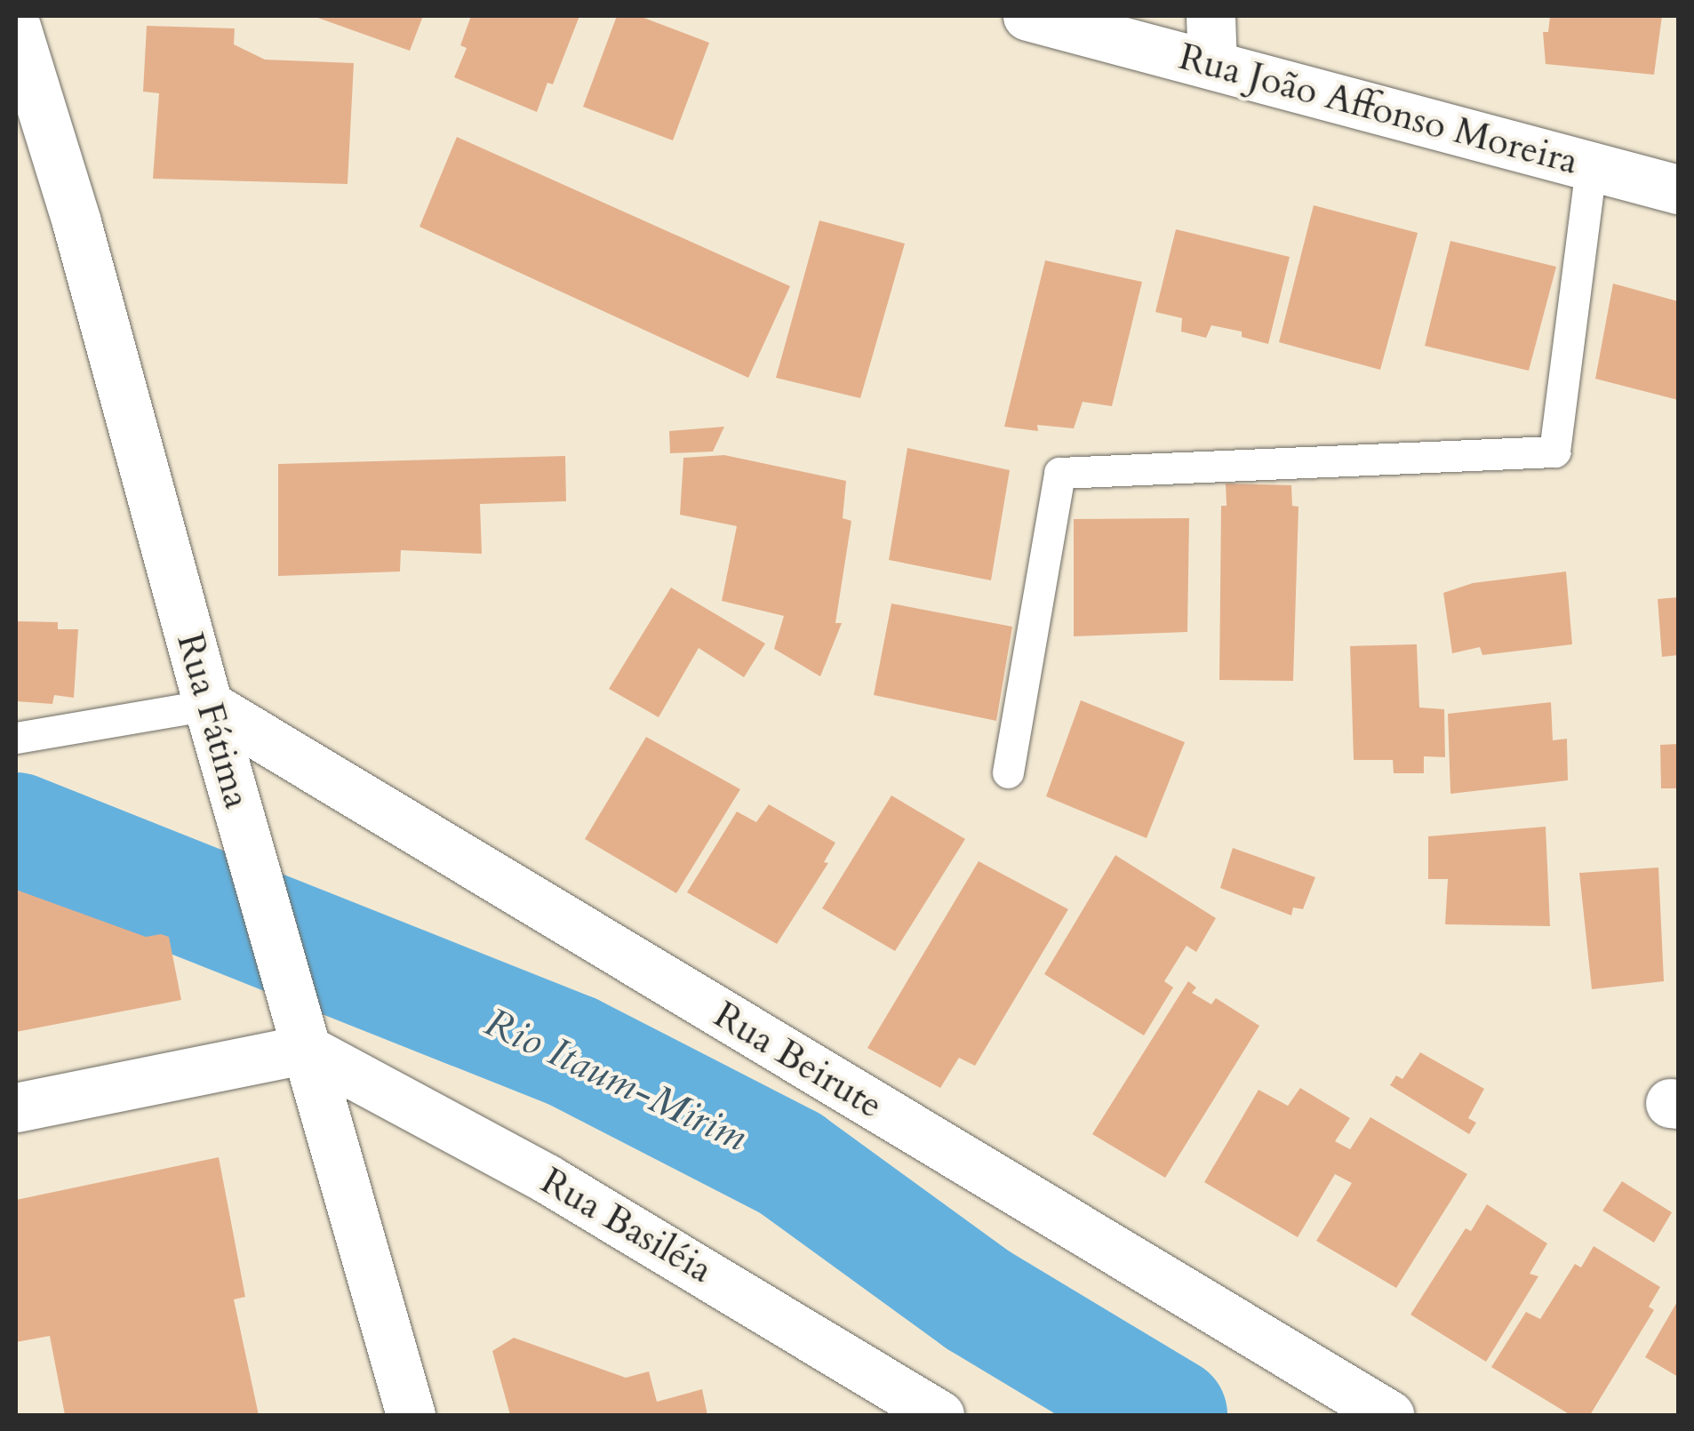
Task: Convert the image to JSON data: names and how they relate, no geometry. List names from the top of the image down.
{
  "streets": {
    "street": [
      "Rua João Affonso Moreira",
      "Rua Fátima",
      "Rua Beirute",
      "Rua Basiléia"
    ]
  },
  "crossings": [
    ["Rua Fátima", "Rua Beirute"],
    ["Rua Fátima", "Rua Basiléia"]
  ],
  "water": ["Rio Itaum-Mirim"]
}
